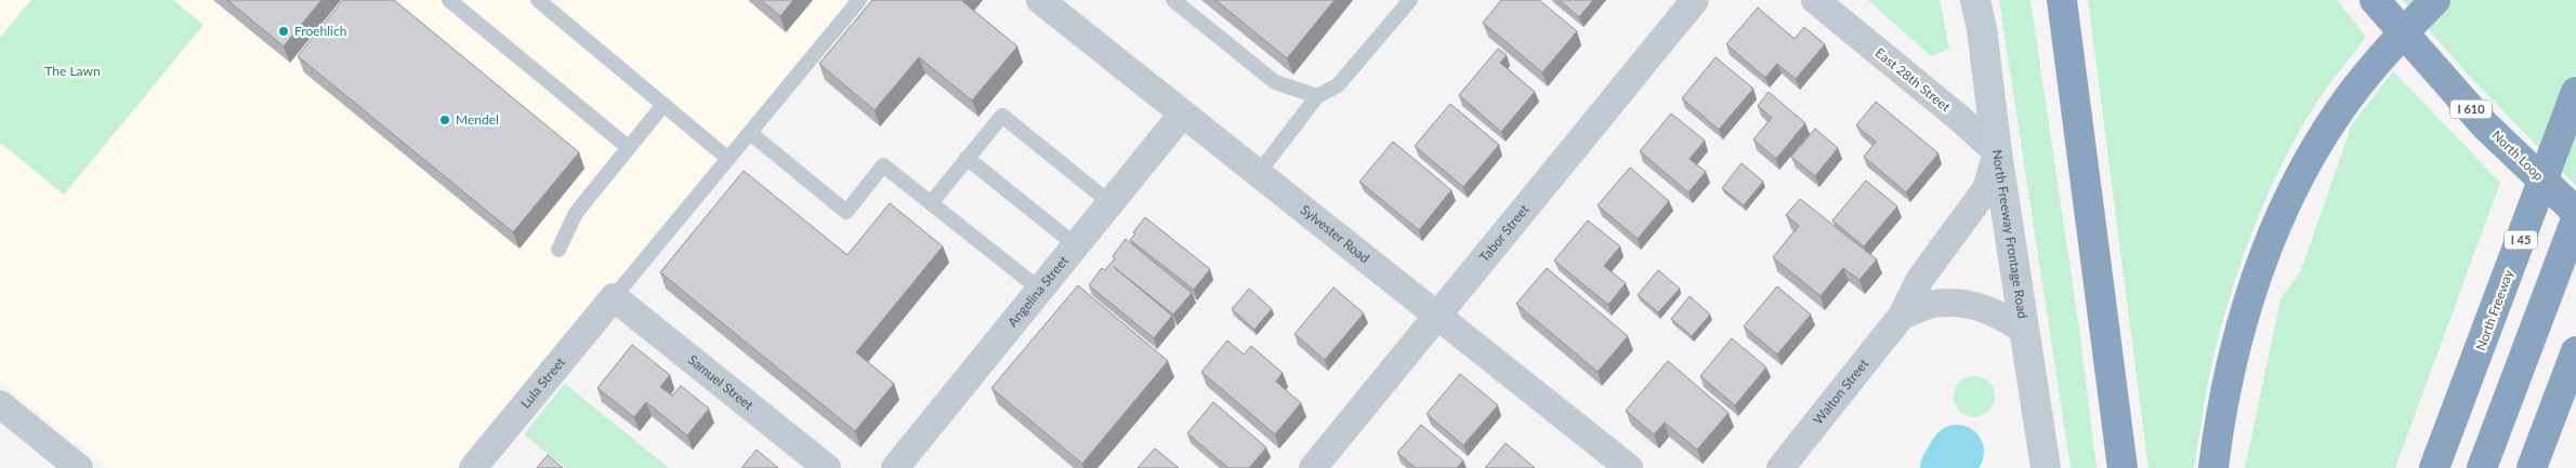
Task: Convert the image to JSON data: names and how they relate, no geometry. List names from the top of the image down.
{
  "streets": {
    "highway": [
      "I 610",
      "North Loop",
      "I 45",
      "North Freeway"
    ],
    "main road": ["North Freeway Frontage Road"],
    "street": [
      "East 28th Street",
      "Tabor Street",
      "Sylvester Road",
      "Angelina Street",
      "Lula Street",
      "Samuel Street",
      "Walton Street"
    ]
  },
  "crossings": [
    ["East 28th Street", "North Freeway Frontage Road"],
    ["East 28th Street", "Walton Street"],
    ["Tabor Street", "Sylvester Road"],
    ["North Freeway Frontage Road", "Walton Street"],
    ["Sylvester Road", "Angelina Street"],
    ["Lula Street", "Samuel Street"]
  ],
  "parks": ["The Lawn"],
  "places": ["Froehlich", "Mendel"]
}
